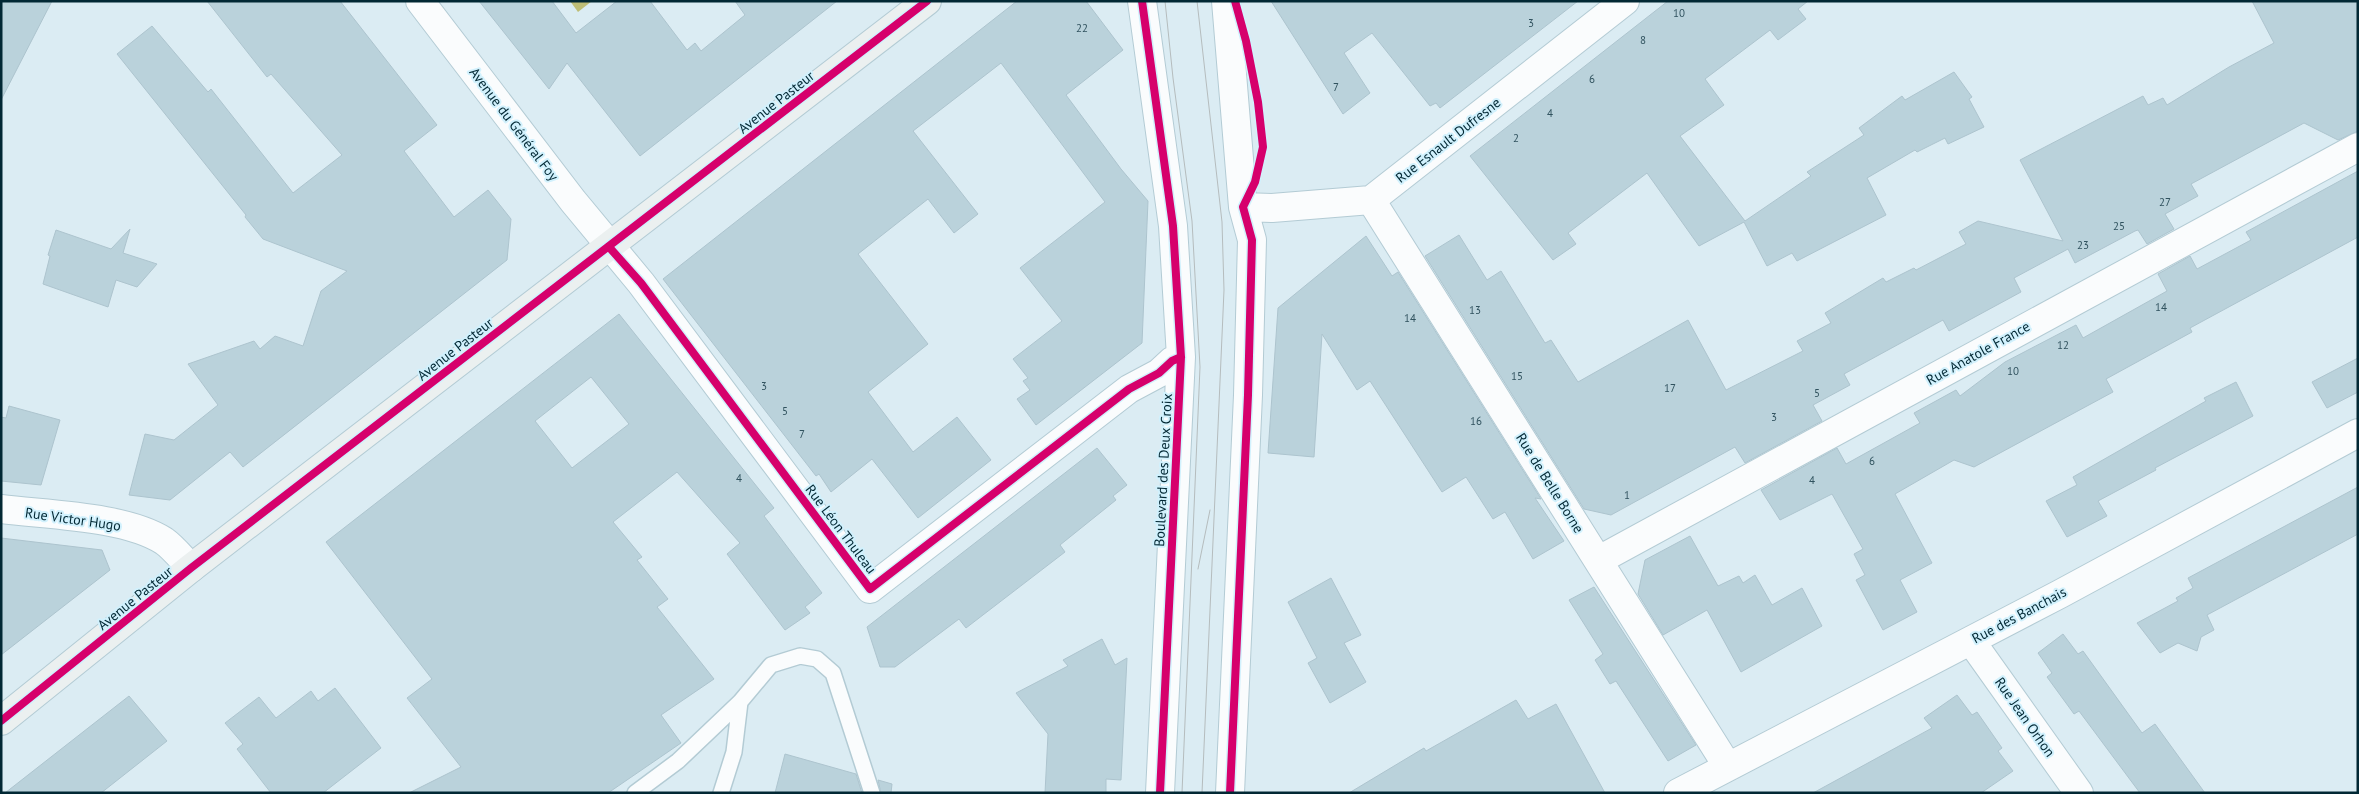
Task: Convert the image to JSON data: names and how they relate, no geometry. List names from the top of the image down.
{
  "streets": {
    "main road": ["Avenue Pasteur"],
    "street": [
      "Avenue du Général Foy",
      "Rue Esnault Dufresne",
      "Rue Anatole France",
      "Boulevard des Deux Croix",
      "Rue de Belle Borne",
      "Rue Victor Hugo",
      "Rue Léon Thuleau",
      "Rue des Banchais",
      "Rue Jean Orhon"
    ]
  },
  "crossings": [
    ["Avenue Pasteur", "Avenue du Général Foy"],
    ["Avenue Pasteur", "Rue Victor Hugo"],
    ["Avenue Pasteur", "Rue Léon Thuleau"],
    ["Avenue du Général Foy", "Rue Léon Thuleau"],
    ["Rue Esnault Dufresne", "Rue de Belle Borne"],
    ["Rue Anatole France", "Rue de Belle Borne"],
    ["Boulevard des Deux Croix", "Rue Léon Thuleau"],
    ["Rue de Belle Borne", "Rue des Banchais"],
    ["Rue des Banchais", "Rue Jean Orhon"]
  ],
  "house_numbers": [
    "10",
    "3",
    "22",
    "8",
    "6",
    "7",
    "4",
    "2",
    "27",
    "25",
    "23",
    "14",
    "13",
    "14",
    "12",
    "10",
    "15",
    "3",
    "17",
    "5",
    "5",
    "3",
    "16",
    "7",
    "6",
    "4",
    "4",
    "1"
  ]
}
